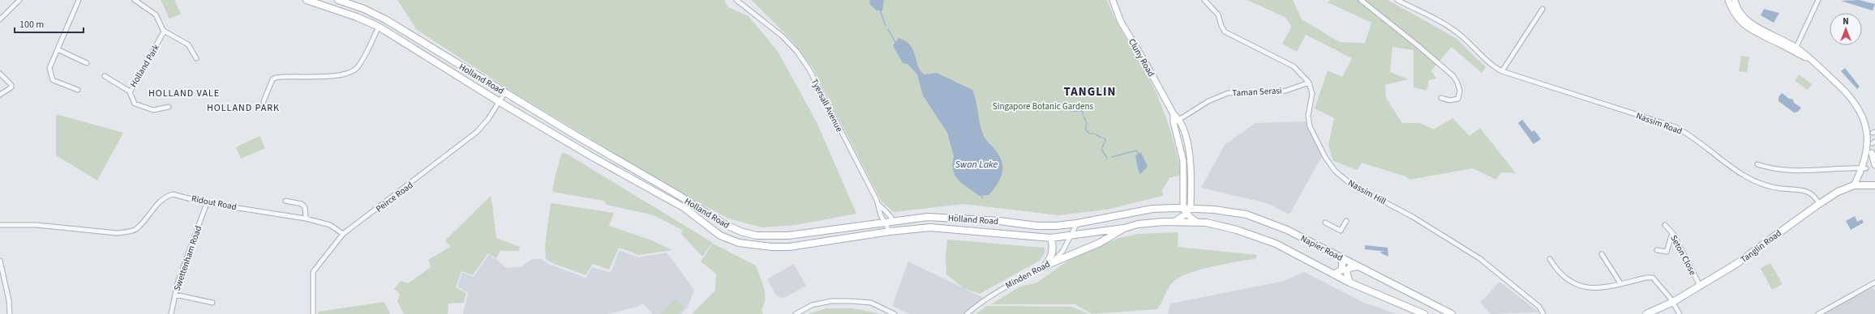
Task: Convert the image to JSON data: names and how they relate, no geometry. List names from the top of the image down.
{
  "streets": {
    "main road": ["Holland Road", "Tanglin Road", "Napier Road"],
    "street": [
      "Cluny Road",
      "Holland Park",
      "Taman Serasi",
      "Tyersall Avenue",
      "Nassim Road",
      "Nassim Hill",
      "Peirce Road",
      "Ridout Road",
      "Seton Close",
      "Swettenham Road",
      "Minden Road"
    ]
  },
  "crossings": [
    ["Cluny Road", "Holland Road"],
    ["Cluny Road", "Taman Serasi"],
    ["Cluny Road", "Napier Road"],
    ["Holland Road", "Tyersall Avenue"],
    ["Holland Road", "Peirce Road"],
    ["Holland Road", "Napier Road"],
    ["Holland Road", "Minden Road"],
    ["Taman Serasi", "Nassim Hill"],
    ["Nassim Road", "Tanglin Road"],
    ["Peirce Road", "Ridout Road"],
    ["Ridout Road", "Swettenham Road"],
    ["Tanglin Road", "Seton Close"]
  ],
  "districts": ["TANGLIN", "HOLLAND VALE", "HOLLAND PARK"],
  "water": ["Swan Lake"],
  "parks": ["Singapore Botanic Gardens"],
  "scale_bar": "100 m",
  "north": "top"
}
